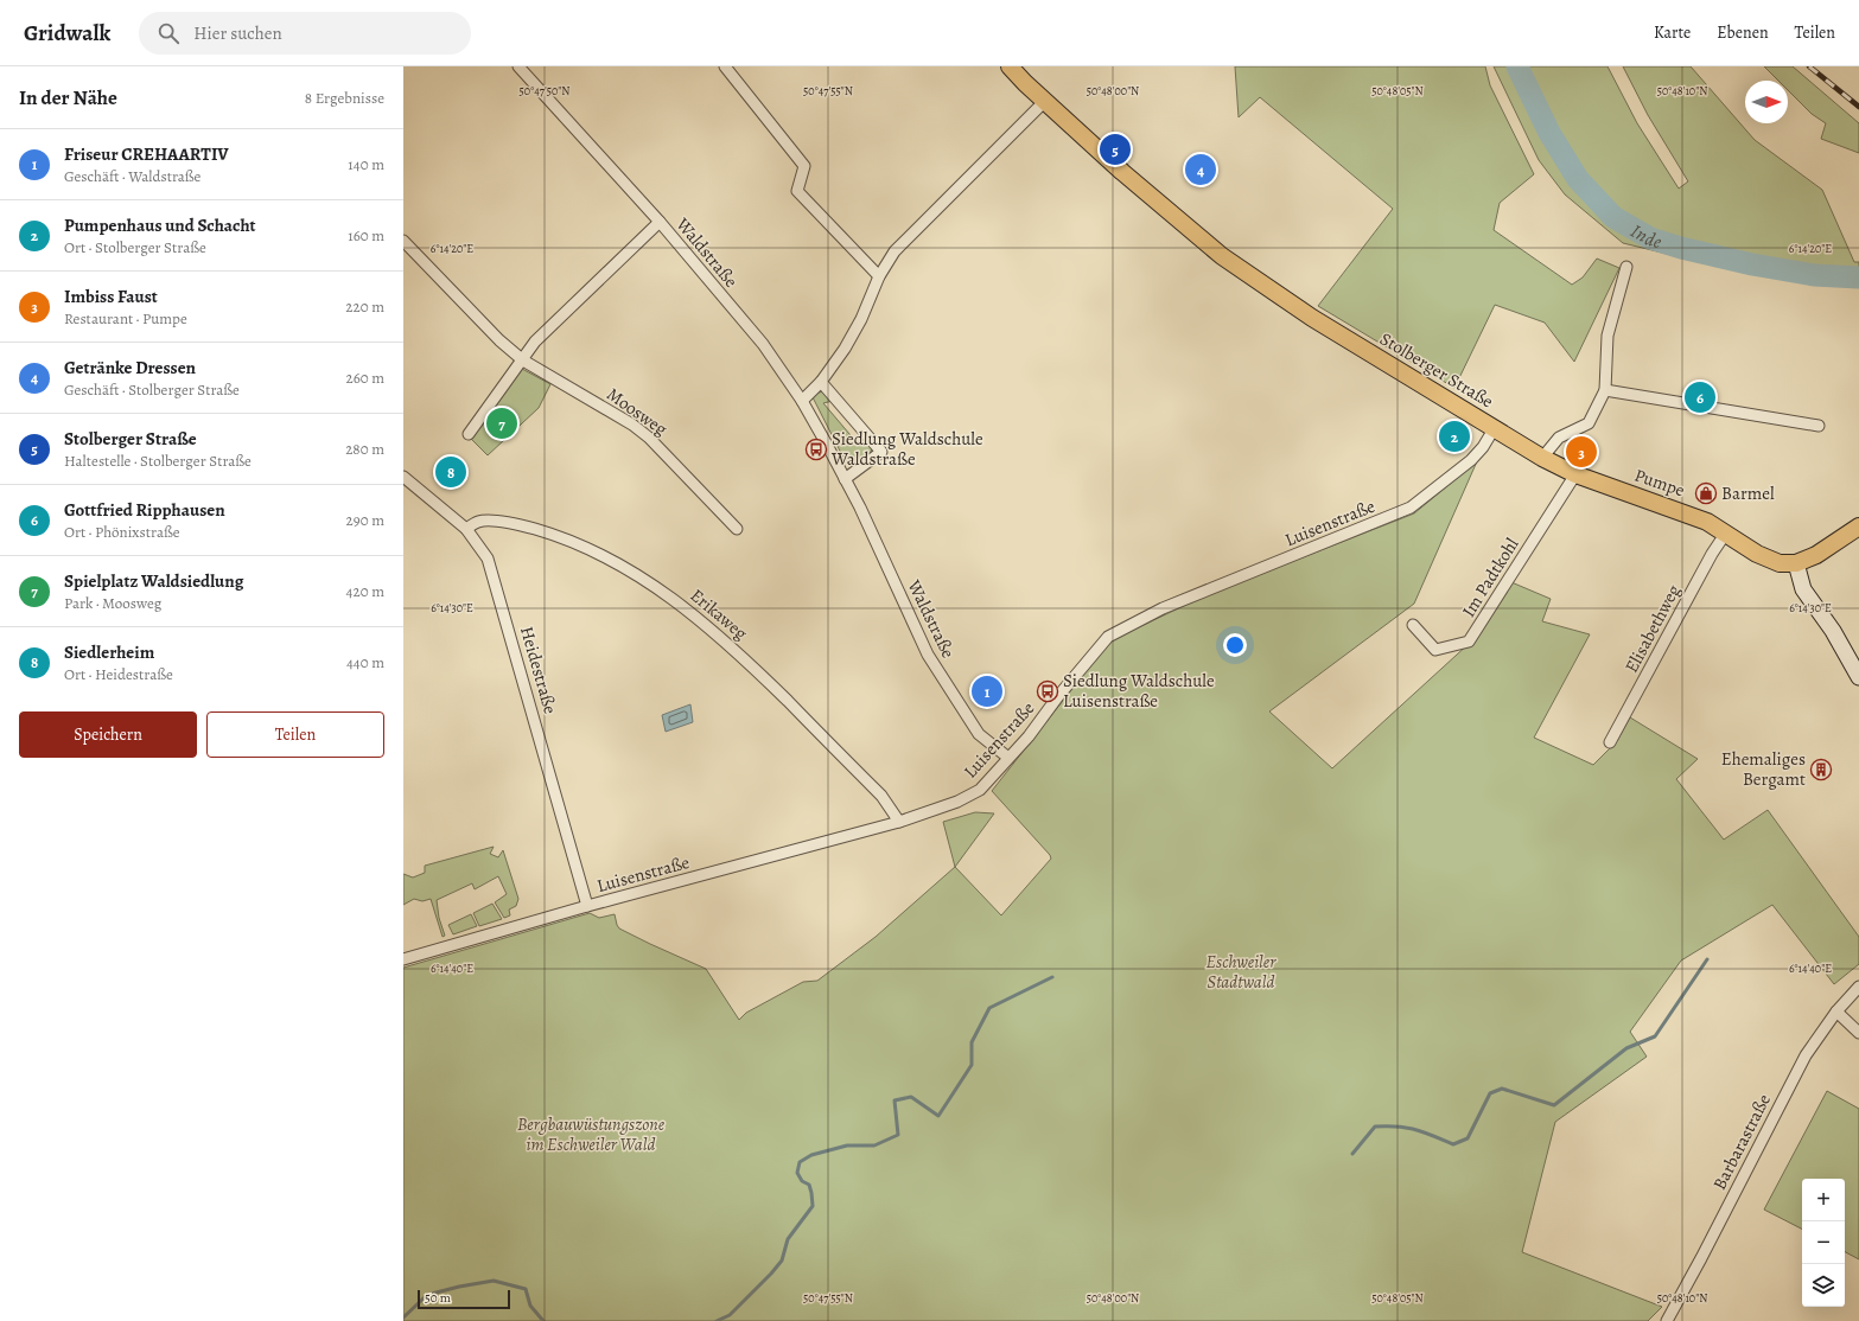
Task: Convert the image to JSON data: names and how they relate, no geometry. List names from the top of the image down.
{
  "streets": {
    "main road": ["Stolberger Straße", "Pumpe"],
    "street": [
      "Waldstraße",
      "Moosweg",
      "Luisenstraße",
      "Im Padtkohl",
      "Erikaweg",
      "Elisabethweg",
      "Heidestraße",
      "Barbarastraße"
    ]
  },
  "crossings": [
    ["Waldstraße", "Luisenstraße"],
    ["Stolberger Straße", "Pumpe"],
    ["Stolberger Straße", "Luisenstraße"],
    ["Pumpe", "Luisenstraße"],
    ["Pumpe", "Im Padtkohl"],
    ["Pumpe", "Elisabethweg"],
    ["Luisenstraße", "Erikaweg"],
    ["Luisenstraße", "Heidestraße"],
    ["Erikaweg", "Heidestraße"]
  ],
  "water": ["Inde"],
  "parks": ["Eschweiler Stadtwald", "Bergbauwüstungszone im Eschweiler Wald"],
  "places": {
    "bus stop": ["Siedlung Waldschule Waldstraße", "Siedlung Waldschule Luisenstraße"],
    "shop": ["Barmel"],
    "building": ["Ehemaliges Bergamt"]
  },
  "scale_bar": "50 m",
  "north": "right",
  "page": {
    "header": "Gridwalk",
    "search": "Hier suchen",
    "nav": ["Karte", "Ebenen", "Teilen"],
    "heading": ["In der Nähe", "8 Ergebnisse"],
    "list": [
      {
        "mark": "1",
        "name": "Friseur CREHAARTIV",
        "note": "Geschäft · Waldstraße",
        "value": "140 m"
      },
      {
        "mark": "2",
        "name": "Pumpenhaus und Schacht",
        "note": "Ort · Stolberger Straße",
        "value": "160 m"
      },
      {
        "mark": "3",
        "name": "Imbiss Faust",
        "note": "Restaurant · Pumpe",
        "value": "220 m"
      },
      {
        "mark": "4",
        "name": "Getränke Dressen",
        "note": "Geschäft · Stolberger Straße",
        "value": "260 m"
      },
      {
        "mark": "5",
        "name": "Stolberger Straße",
        "note": "Haltestelle · Stolberger Straße",
        "value": "280 m"
      },
      {
        "mark": "6",
        "name": "Gottfried Ripphausen",
        "note": "Ort · Phönixstraße",
        "value": "290 m"
      },
      {
        "mark": "7",
        "name": "Spielplatz Waldsiedlung",
        "note": "Park · Moosweg",
        "value": "420 m"
      },
      {
        "mark": "8",
        "name": "Siedlerheim",
        "note": "Ort · Heidestraße",
        "value": "440 m"
      }
    ],
    "pins": [
      "5",
      "4",
      "6",
      "7",
      "2",
      "3",
      "8",
      "1"
    ],
    "buttons": ["Speichern", "Teilen"],
    "map_buttons": ["+", "−"],
    "scale": "50 m"
  },
  "coordinates": [
    "50°47'50\"N",
    "50°47'55\"N",
    "50°48'00\"N",
    "50°48'05\"N",
    "50°48'10\"N",
    "6°14'20\"E",
    "6°14'30\"E",
    "6°14'40\"E"
  ]
}
